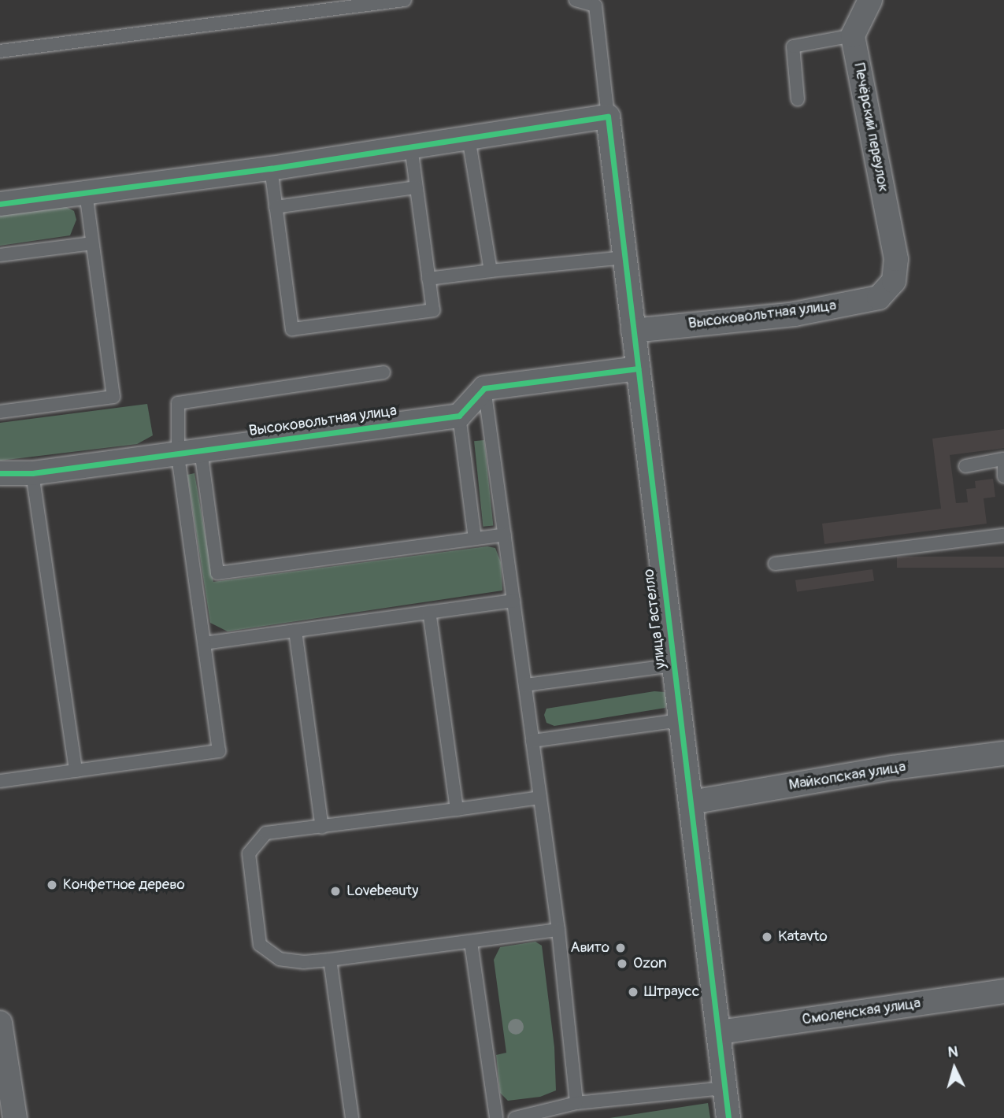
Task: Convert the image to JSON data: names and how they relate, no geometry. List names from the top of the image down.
{
  "streets": {
    "street": [
      "Печёрский переулок",
      "Высоковольтная улица",
      "улица Гастелло",
      "Майкопская улица",
      "Смоленская улица"
    ]
  },
  "crossings": [
    ["Печёрский переулок", "Высоковольтная улица"],
    ["Высоковольтная улица", "улица Гастелло"],
    ["улица Гастелло", "Майкопская улица"],
    ["улица Гастелло", "Смоленская улица"]
  ],
  "places": [
    "Конфетное дерево",
    "Lovebeauty",
    "Katavto",
    "Авито",
    "Ozon",
    "Штраусс"
  ],
  "north": "top"
}
